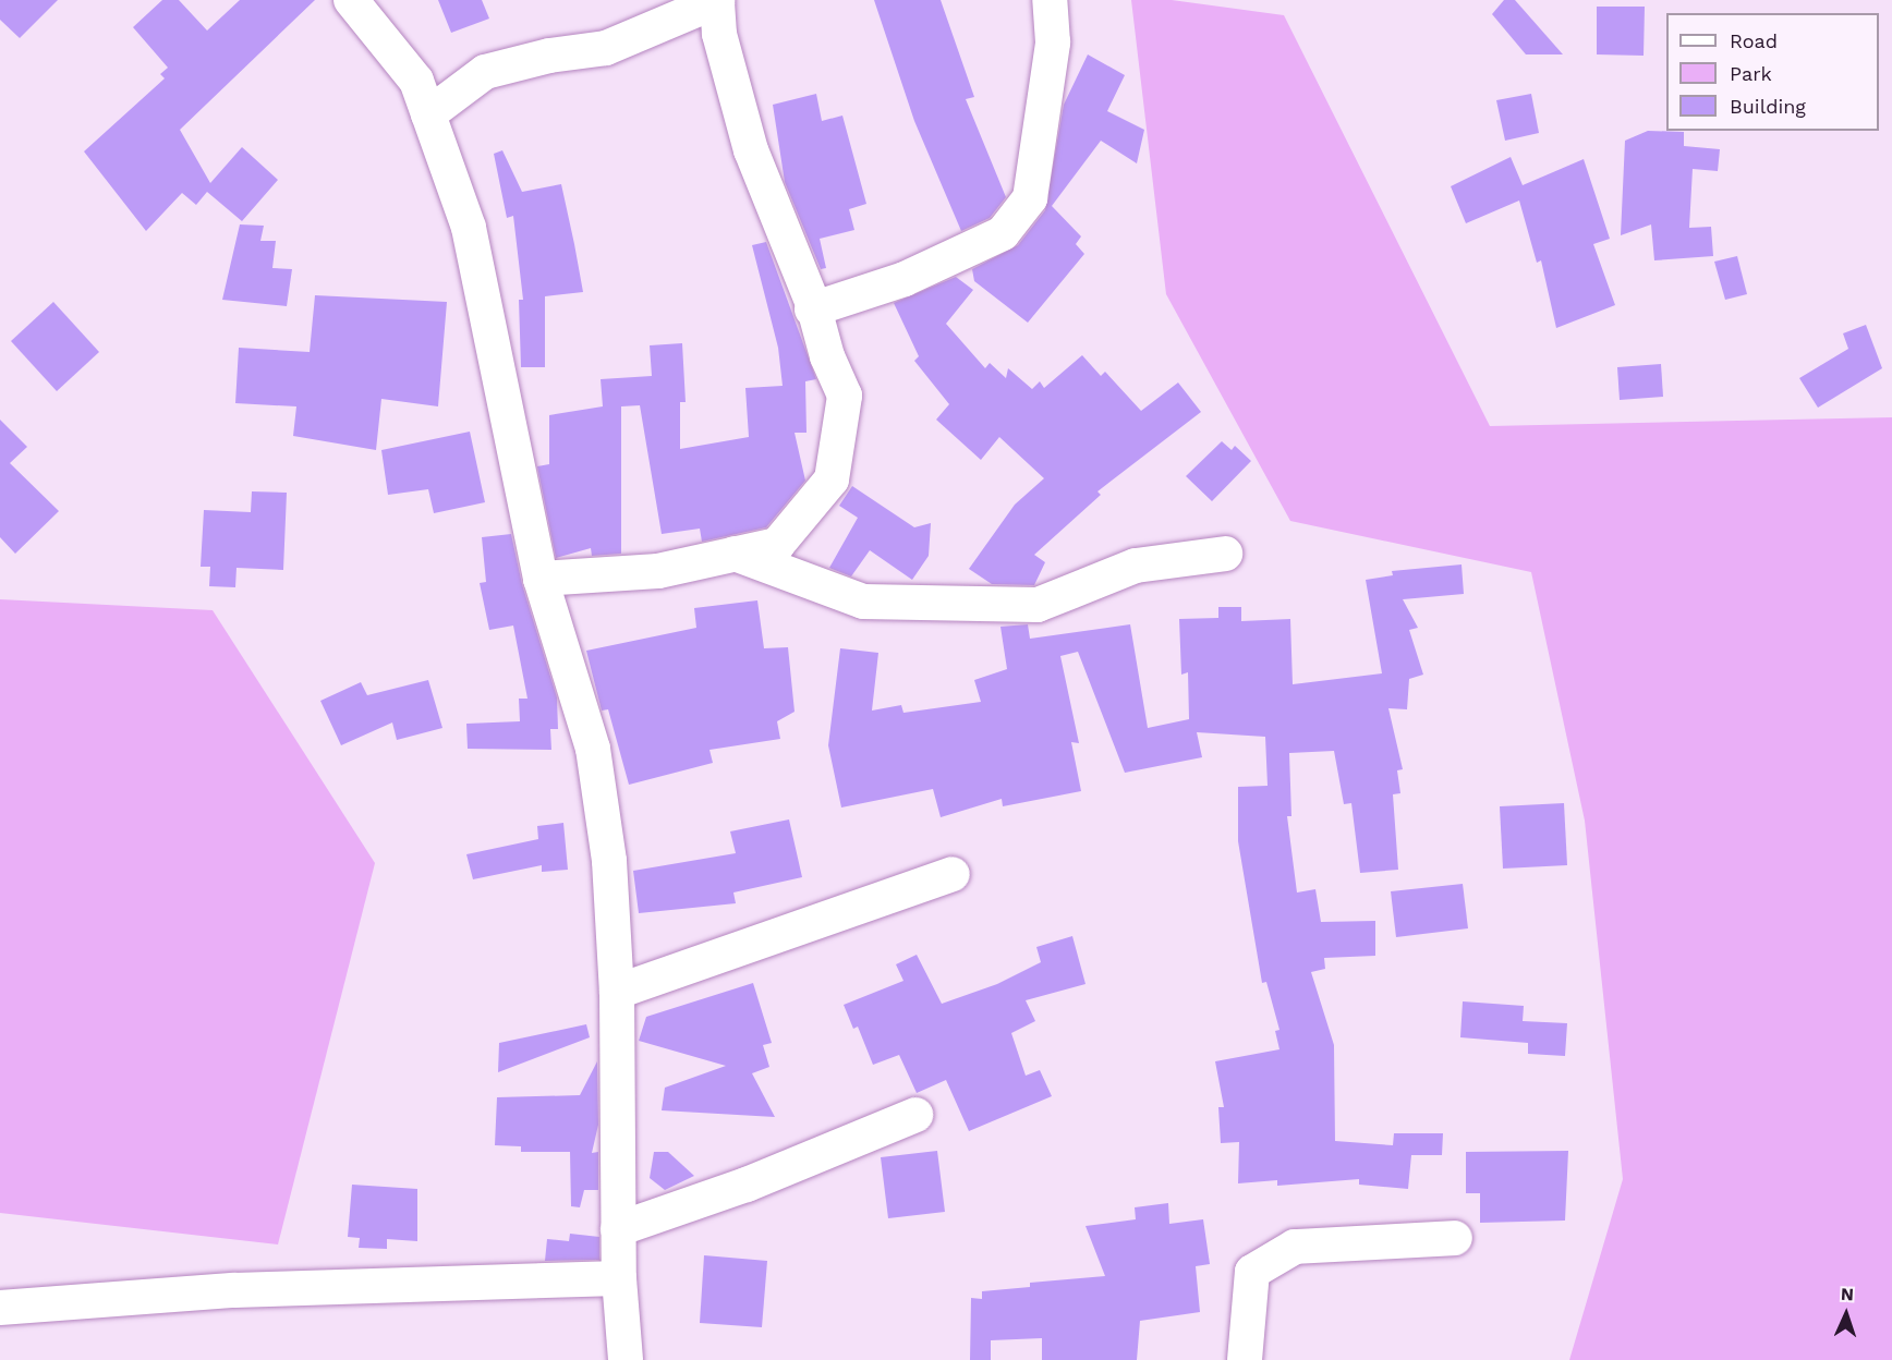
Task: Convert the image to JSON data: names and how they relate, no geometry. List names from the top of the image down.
{
  "legend": ["Road", "Park", "Building"],
  "north": "top"
}
